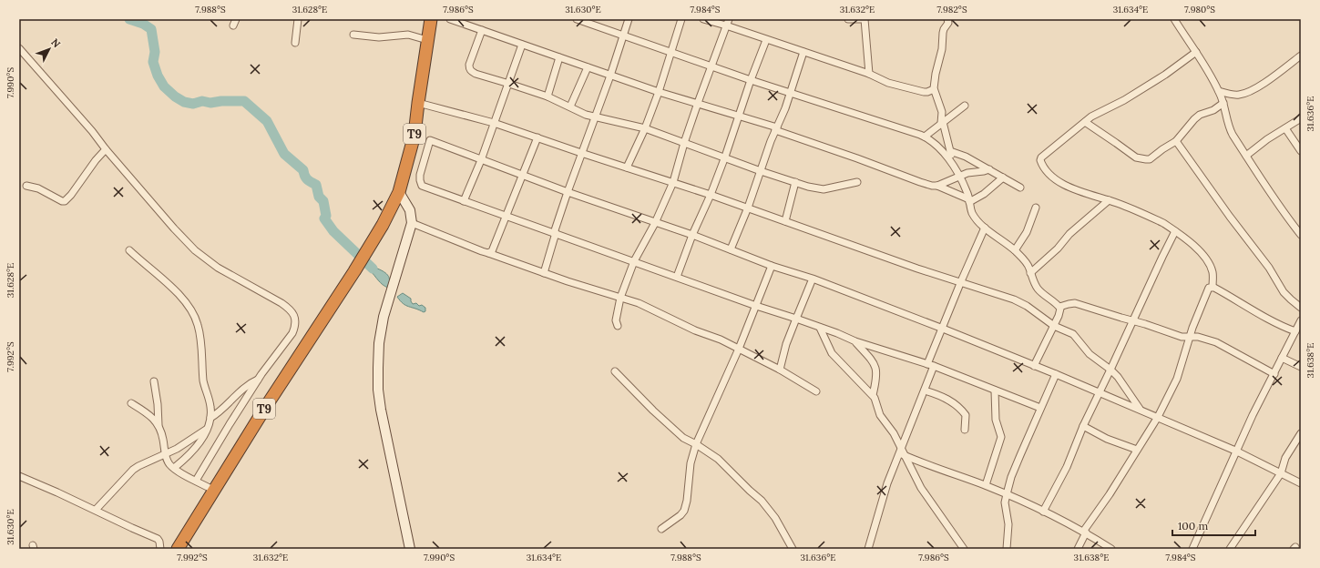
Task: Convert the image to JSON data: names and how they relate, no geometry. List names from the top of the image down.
{
  "streets": {
    "highway": ["T9"]
  },
  "scale_bar": "100 m",
  "north": "top right",
  "coordinates": [
    "7.988°S",
    "31.628°E",
    "7.986°S",
    "31.630°E",
    "7.984°S",
    "31.632°E",
    "7.982°S",
    "31.634°E",
    "7.980°S",
    "7.990°S",
    "31.636°E",
    "7.992°S",
    "31.638°E"
  ]
}
